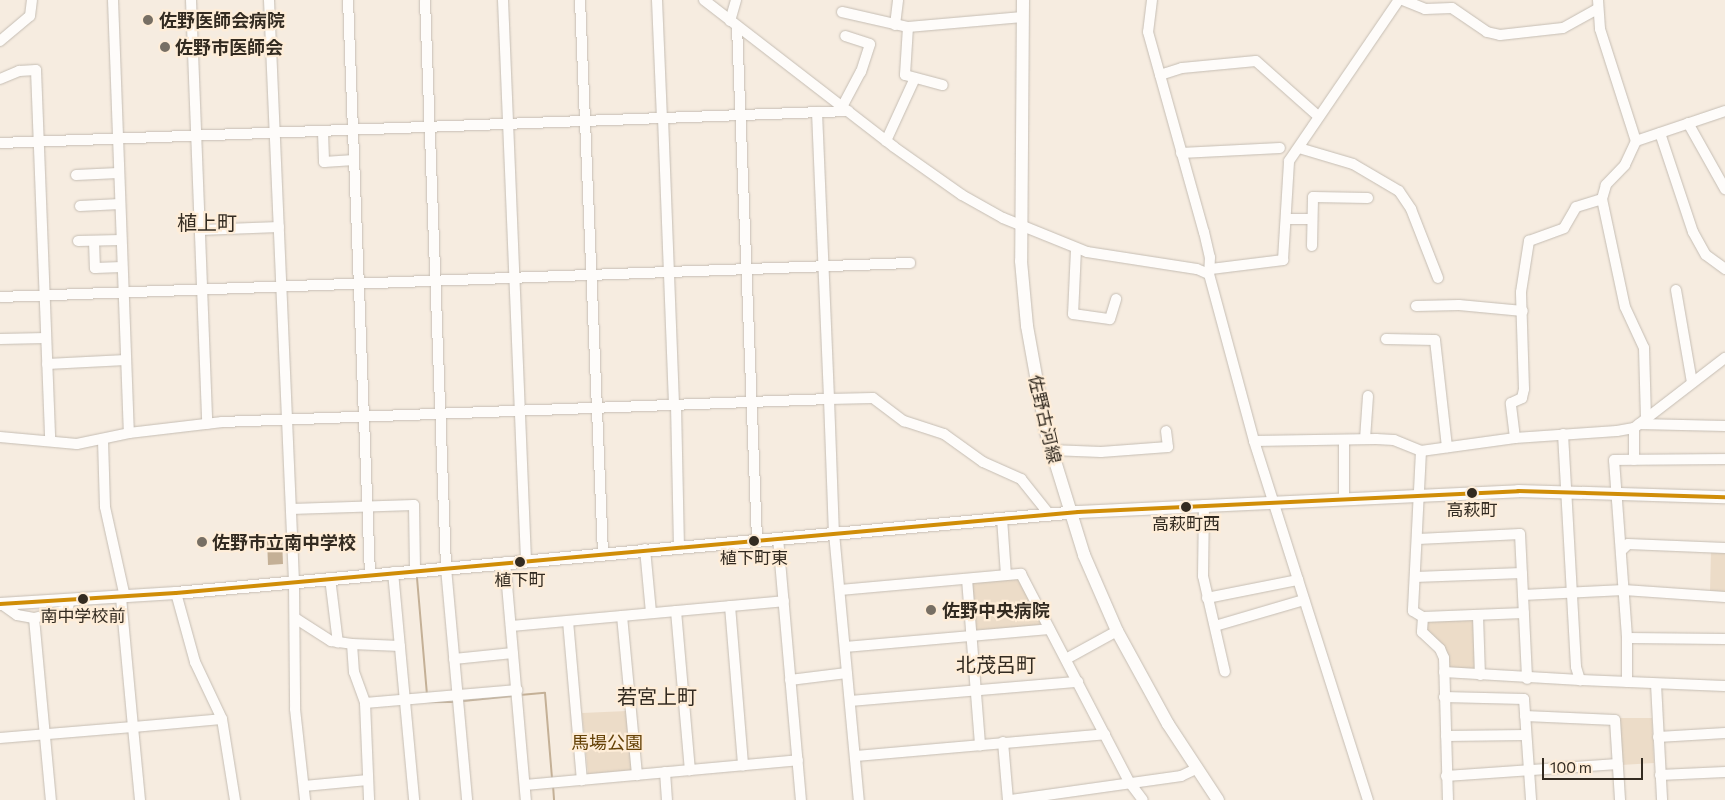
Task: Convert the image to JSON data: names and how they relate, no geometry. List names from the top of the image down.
{
  "streets": {
    "main road": ["佐野古河線"]
  },
  "districts": ["植上町", "北茂呂町", "若宮上町"],
  "parks": ["馬場公園"],
  "places": [
    "佐野医師会病院",
    "佐野市医師会",
    "高萩町",
    "高萩町西",
    "植下町東",
    "佐野市立南中学校",
    "植下町",
    "南中学校前",
    "佐野中央病院"
  ],
  "scale_bar": "100 m"
}
